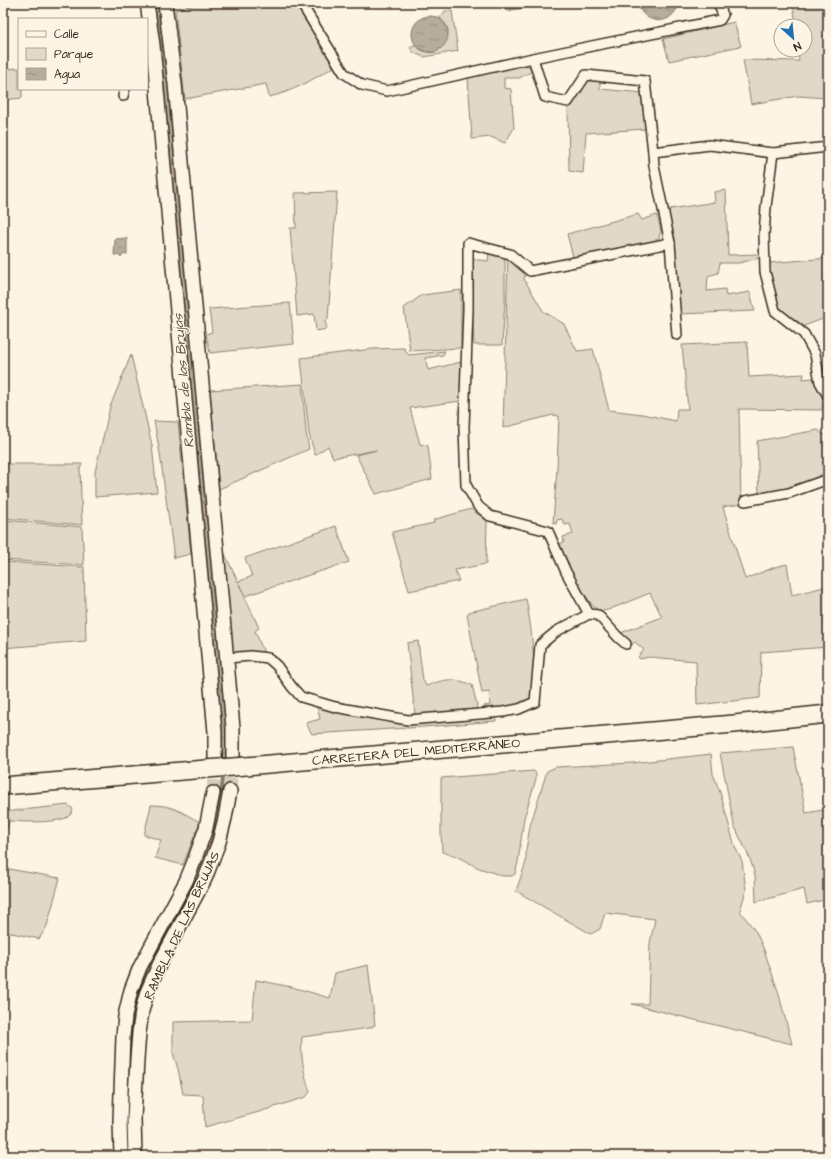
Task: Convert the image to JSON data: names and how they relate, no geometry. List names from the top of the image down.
{
  "streets": {
    "highway": ["CARRETERA DEL MEDITERRÁNEO"],
    "street": ["RAMBLA DE LAS BRUJAS"]
  },
  "water": ["Rambla de las Brujas"],
  "legend": ["Calle", "Parque", "Agua"],
  "north": "bottom right"
}
